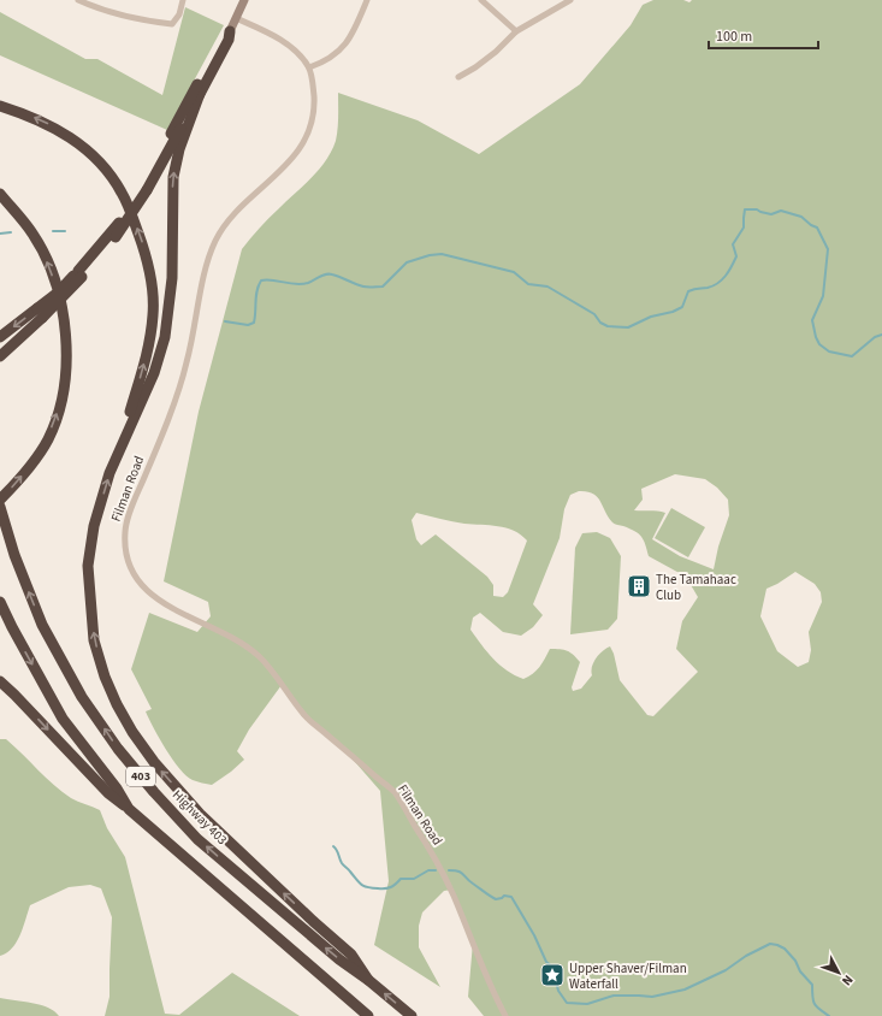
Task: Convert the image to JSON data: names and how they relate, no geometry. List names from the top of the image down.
{
  "streets": {
    "highway": ["403", "Highway 403"],
    "street": ["Filman Road"]
  },
  "places": {
    "building": ["The Tamahaac Club"],
    "place": ["Upper Shaver/Filman Waterfall"]
  },
  "scale_bar": "100 m",
  "north": "bottom right"
}
